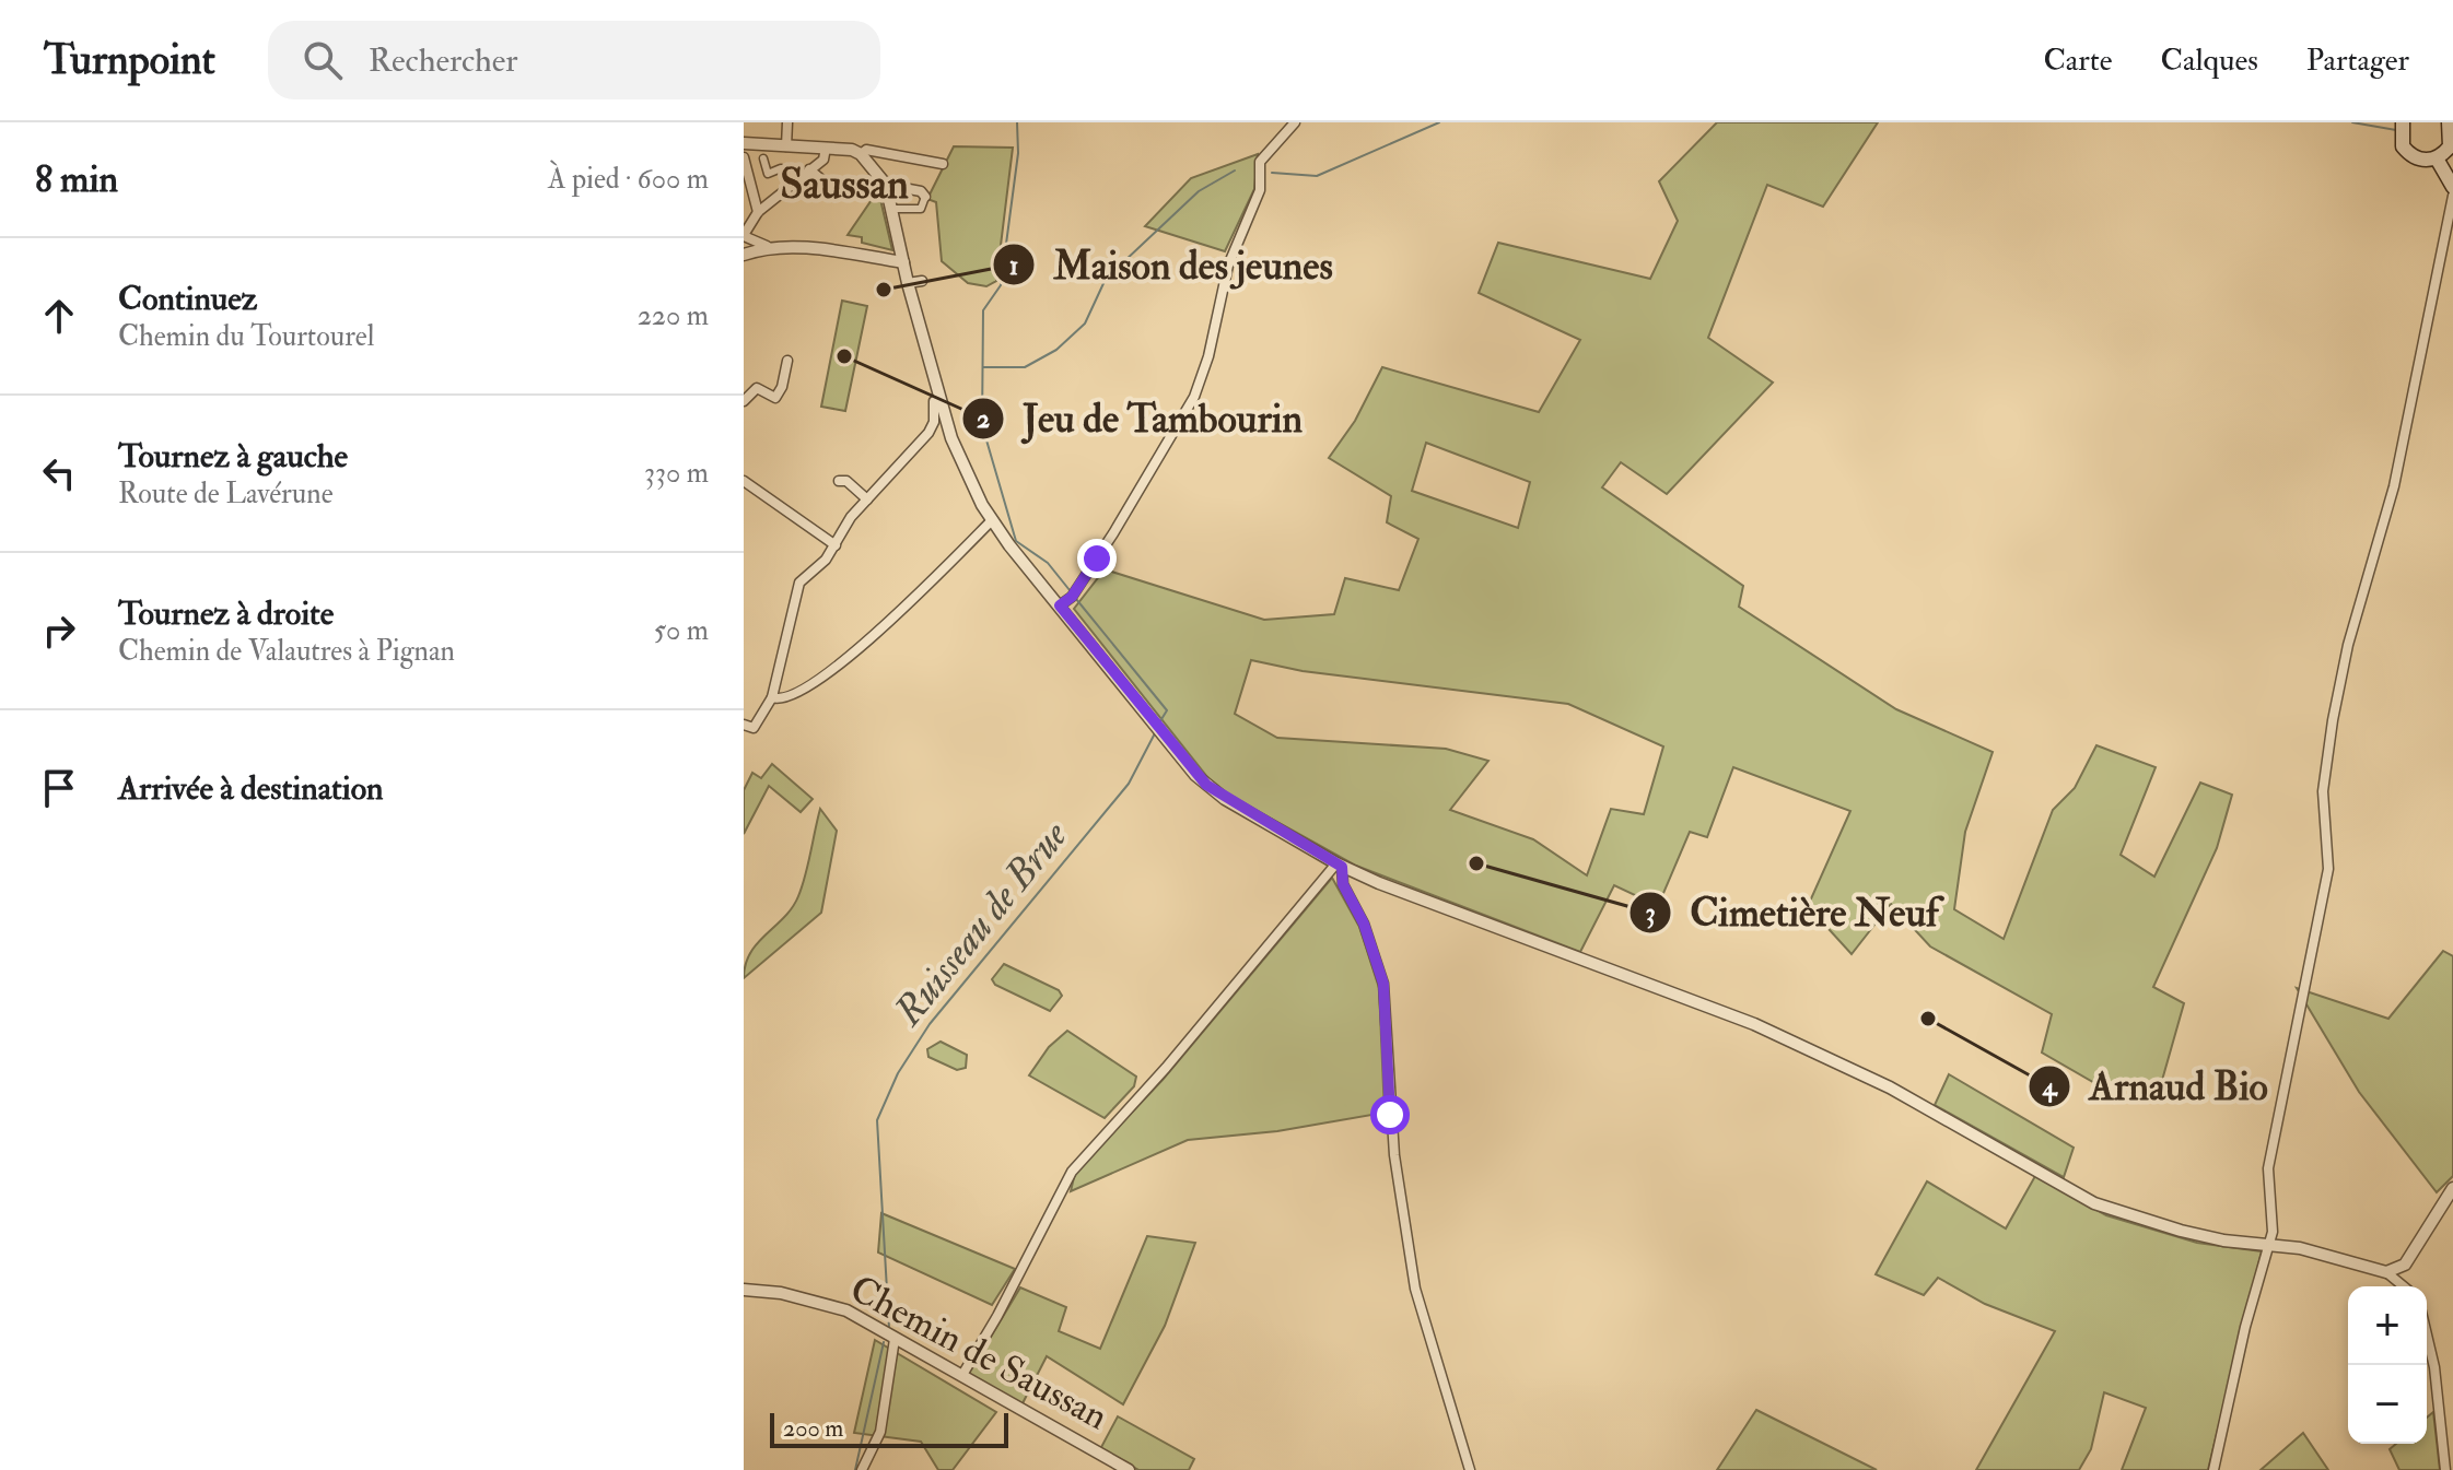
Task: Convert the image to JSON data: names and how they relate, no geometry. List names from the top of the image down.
{
  "streets": {
    "street": ["Chemin de Saussan"]
  },
  "districts": ["Saussan"],
  "water": ["Ruisseau de Brue"],
  "places": [
    "Maison des jeunes",
    "Jeu de Tambourin",
    "Cimetière Neuf",
    "Arnaud Bio"
  ],
  "scale_bar": "200 m",
  "page": {
    "header": "Turnpoint",
    "search": "Rechercher",
    "nav": ["Carte", "Calques", "Partager"],
    "heading": ["8 min", "À pied · 600 m"],
    "list": [
      ["Continuez", "Chemin du Tourtourel", "220 m"],
      ["Tournez à gauche", "Route de Lavérune", "330 m"],
      ["Tournez à droite", "Chemin de Valautres à Pignan", "50 m"],
      "Arrivée à destination"
    ],
    "map_buttons": ["+", "−"],
    "scale": "200 m"
  }
}
